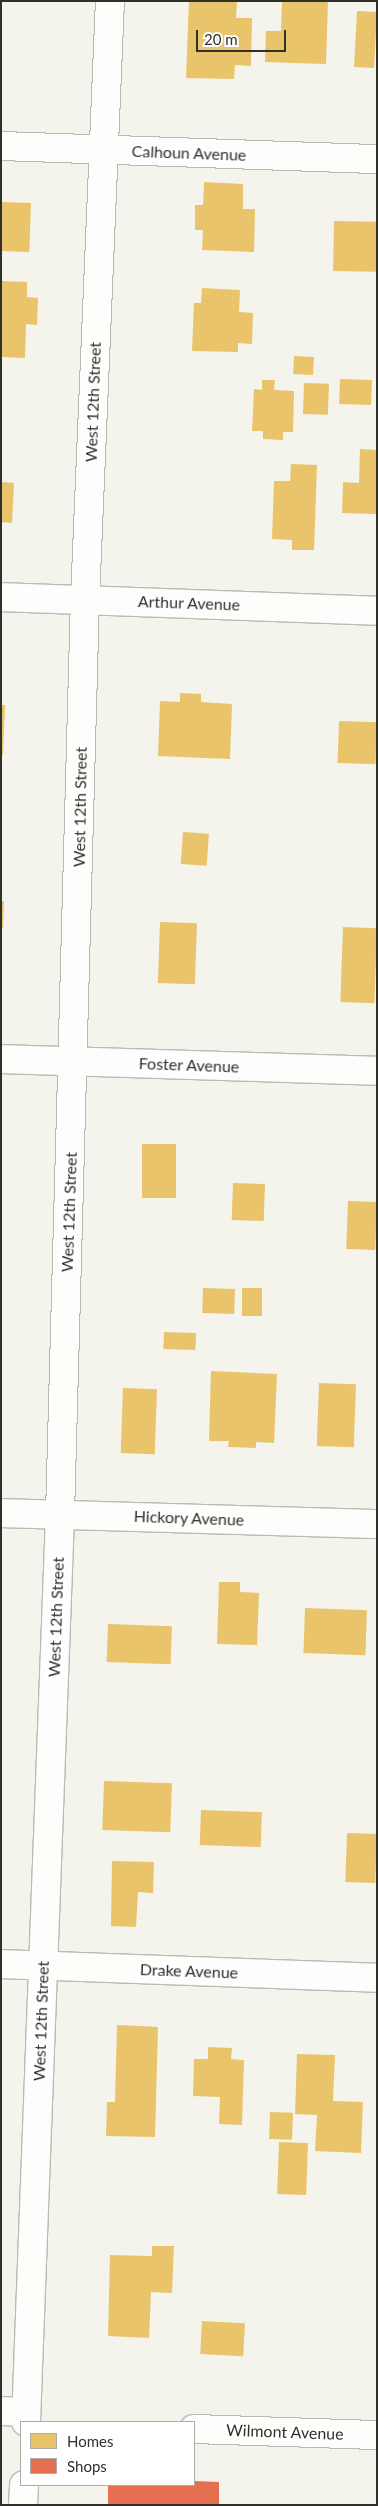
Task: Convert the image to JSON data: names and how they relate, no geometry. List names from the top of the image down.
{
  "streets": {
    "street": [
      "Calhoun Avenue",
      "West 12th Street",
      "Arthur Avenue",
      "Foster Avenue",
      "Hickory Avenue",
      "Drake Avenue",
      "Wilmont Avenue"
    ]
  },
  "crossings": [
    ["Calhoun Avenue", "West 12th Street"],
    ["West 12th Street", "Arthur Avenue"],
    ["West 12th Street", "Foster Avenue"],
    ["West 12th Street", "Hickory Avenue"],
    ["West 12th Street", "Drake Avenue"]
  ],
  "legend": ["Homes", "Shops"],
  "scale_bar": "20 m"
}
